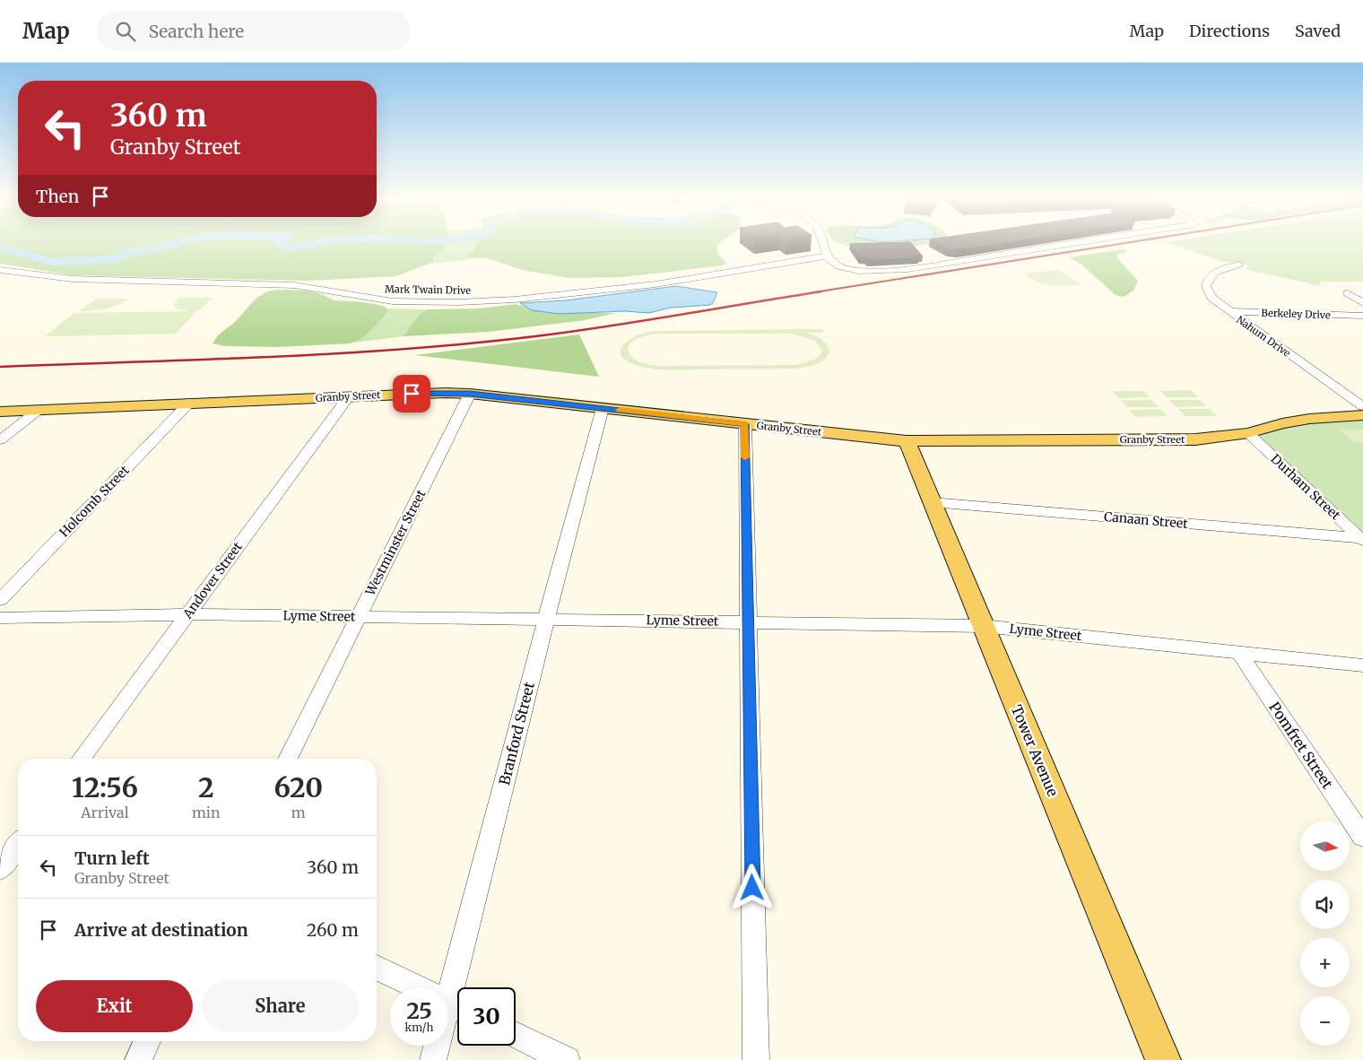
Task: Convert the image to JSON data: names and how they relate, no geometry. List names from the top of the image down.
{
  "streets": {
    "main road": ["Granby Street", "Tower Avenue"],
    "street": [
      "Mark Twain Drive",
      "Berkeley Drive",
      "Nahum Drive",
      "Durham Street",
      "Holcomb Street",
      "Canaan Street",
      "Westminster Street",
      "Andover Street",
      "Lyme Street",
      "Branford Street",
      "Pomfret Street"
    ]
  },
  "crossings": [
    ["Berkeley Drive", "Nahum Drive"],
    ["Granby Street", "Durham Street"],
    ["Granby Street", "Holcomb Street"],
    ["Granby Street", "Westminster Street"],
    ["Granby Street", "Andover Street"],
    ["Granby Street", "Branford Street"],
    ["Granby Street", "Tower Avenue"],
    ["Durham Street", "Canaan Street"],
    ["Canaan Street", "Tower Avenue"],
    ["Westminster Street", "Lyme Street"],
    ["Andover Street", "Lyme Street"],
    ["Lyme Street", "Branford Street"],
    ["Lyme Street", "Pomfret Street"],
    ["Lyme Street", "Tower Avenue"]
  ],
  "north": "right",
  "page": {
    "header": "Map",
    "search": "Search here",
    "nav": ["Map", "Directions", "Saved"],
    "turn": ["360 m", "Granby Street"],
    "then": "Then",
    "eta": [
      "12:56",
      "Arrival",
      "2",
      "min",
      "620",
      "m"
    ],
    "map_buttons": ["+", "−"],
    "list": [
      {
        "name": "Turn left",
        "note": "Granby Street",
        "value": "360 m"
      },
      {
        "name": "Arrive at destination",
        "value": "260 m"
      }
    ],
    "buttons": ["Exit", "Share"],
    "speed": "25 km/h",
    "limit": "30"
  }
}
